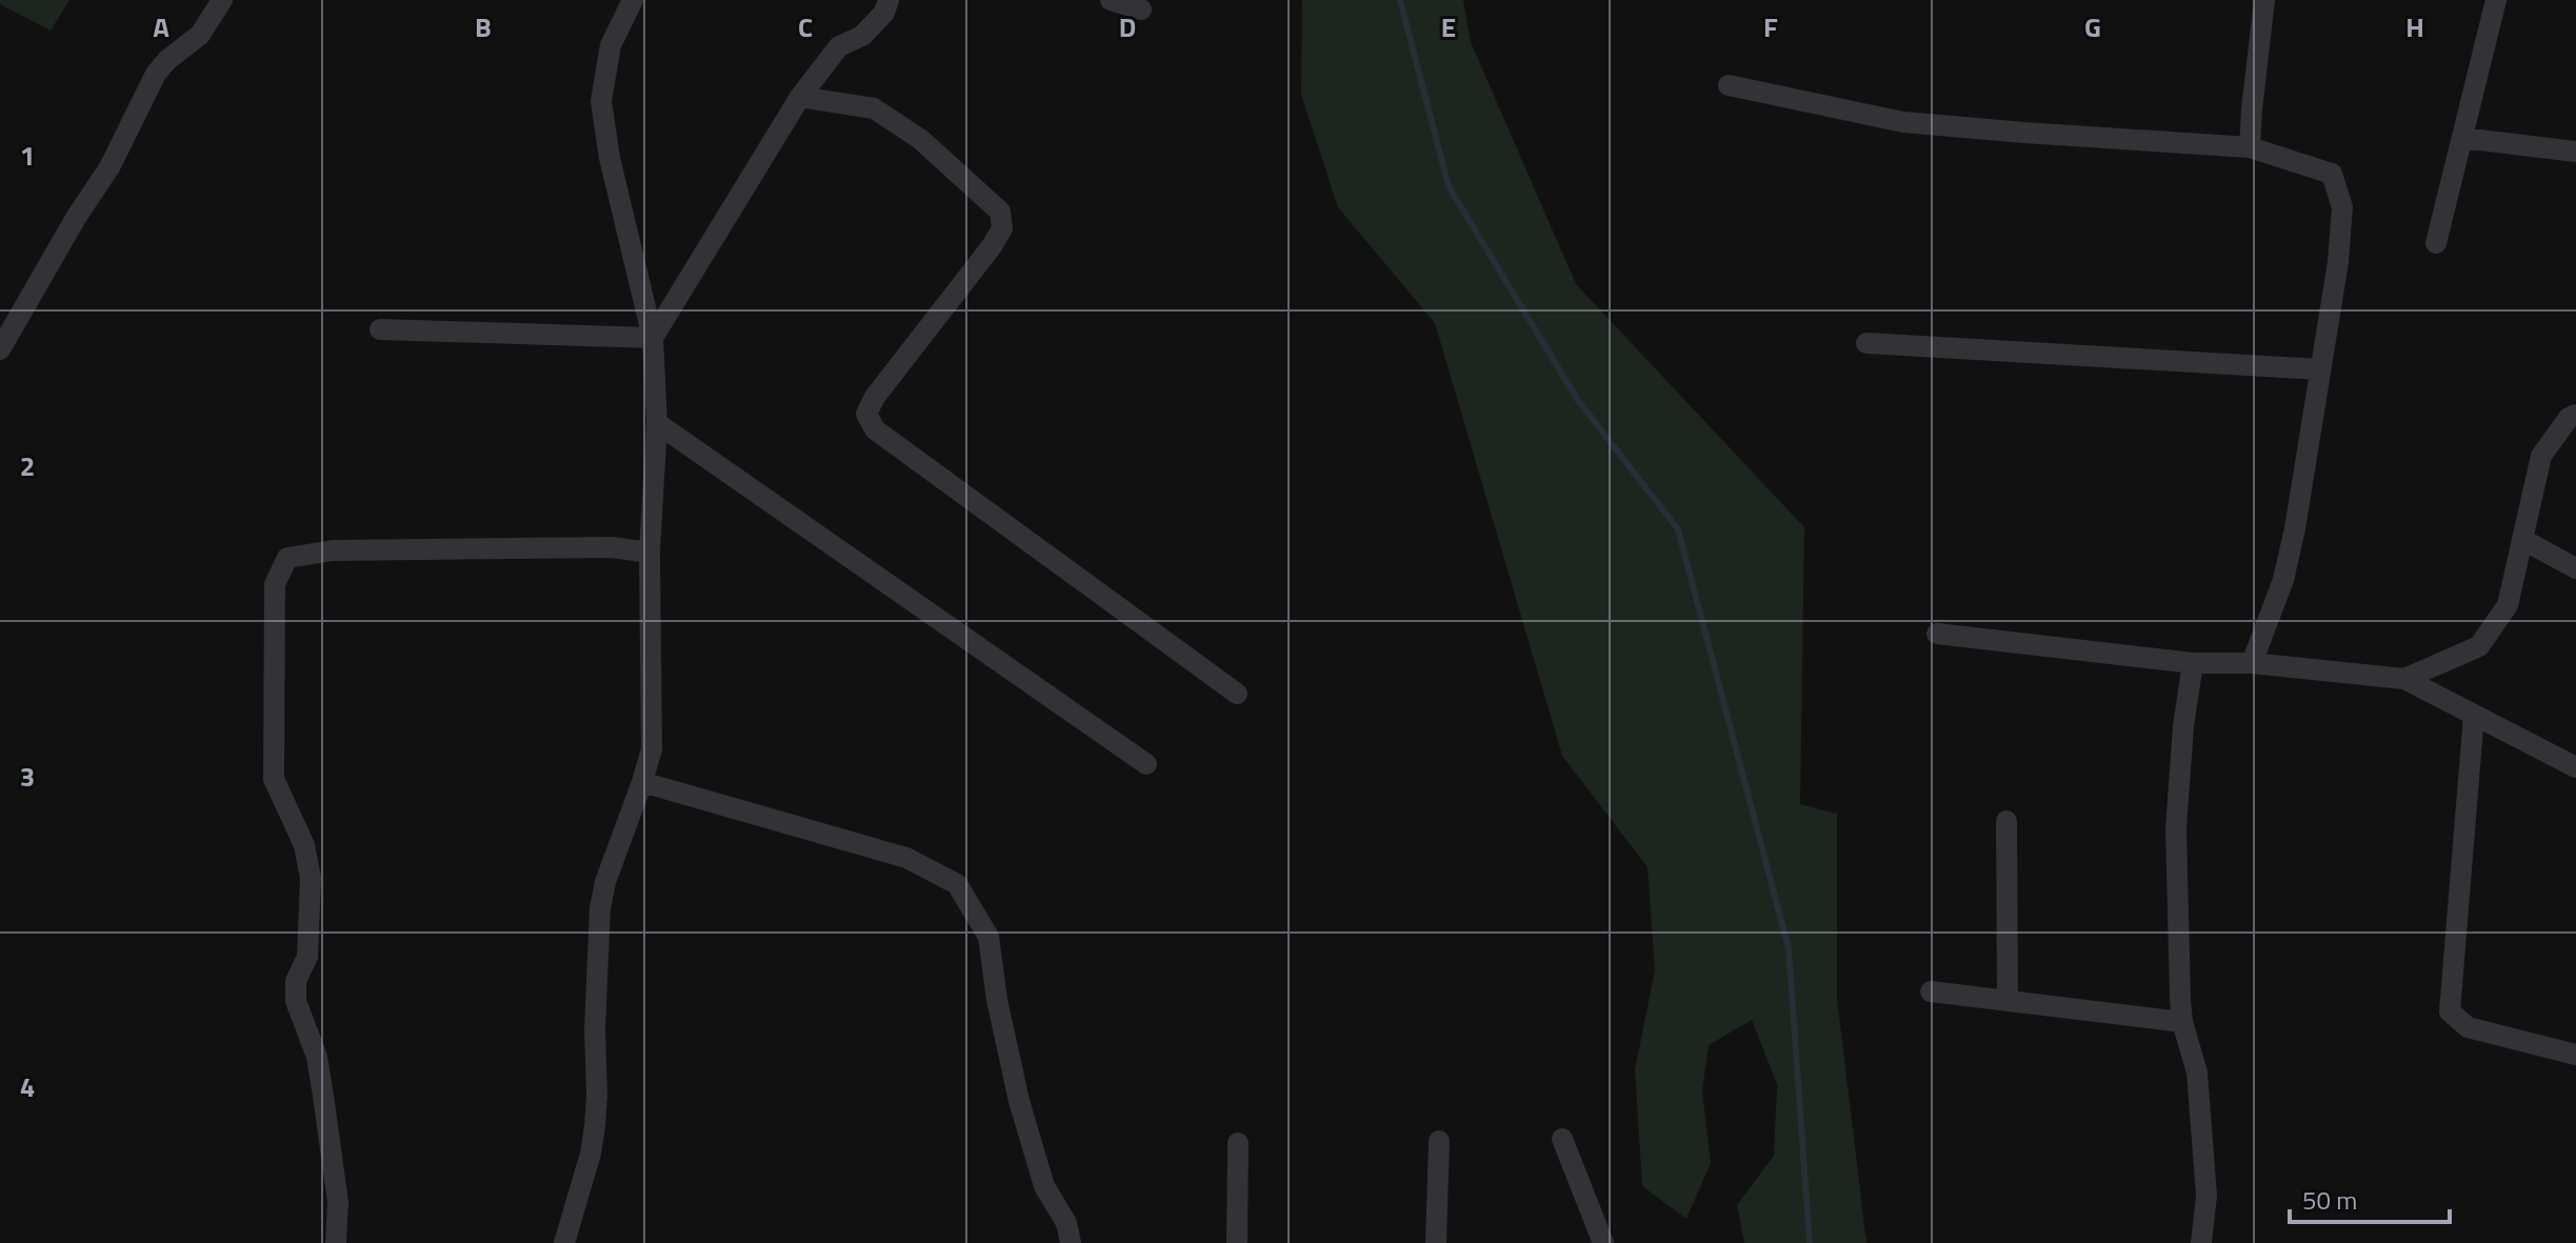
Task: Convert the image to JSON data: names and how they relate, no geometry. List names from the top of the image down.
{
  "scale_bar": "50 m",
  "grid": {
    "columns": [
      "A",
      "B",
      "C",
      "D",
      "E",
      "F",
      "G",
      "H"
    ],
    "rows": [
      "1",
      "2",
      "3",
      "4"
    ]
  }
}
